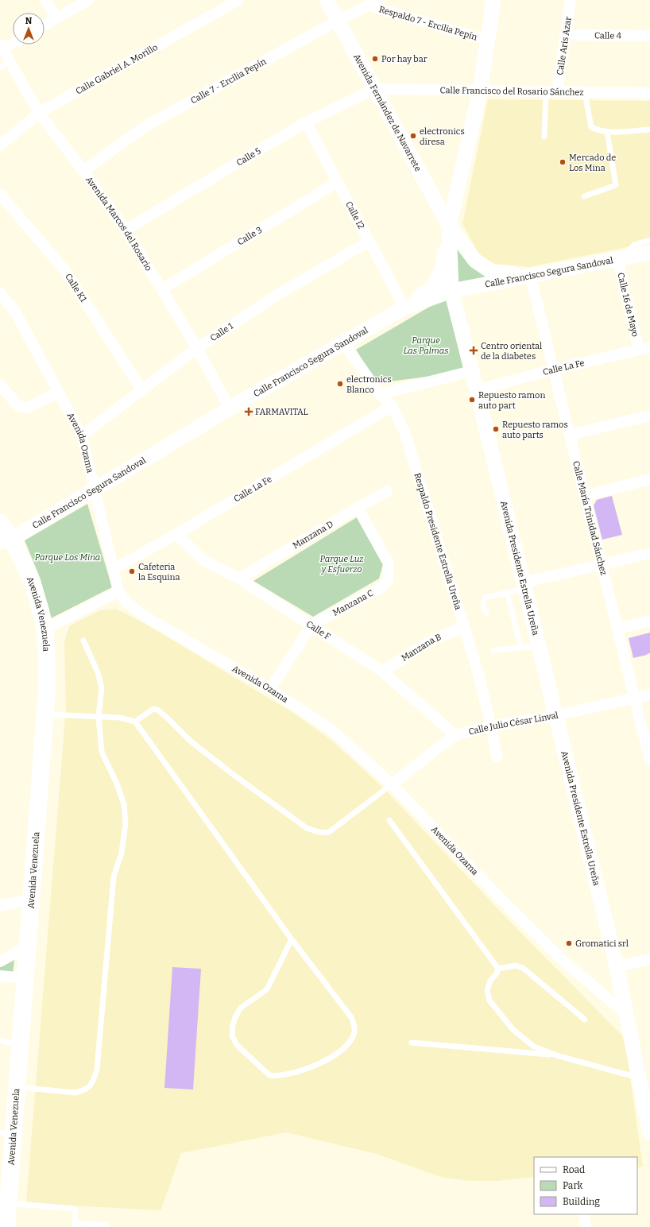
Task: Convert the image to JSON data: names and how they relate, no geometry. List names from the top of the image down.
{
  "streets": {
    "main road": [
      "Avenida Fernández de Navarrete",
      "Calle Francisco Segura Sandoval",
      "Avenida Presidente Estrella Ureña",
      "Avenida Venezuela"
    ],
    "street": [
      "Respaldo 7 - Ercilia Pepín",
      "Calle 4",
      "Calle Aris Azar",
      "Calle Gabriel A. Morillo",
      "Calle 7 - Ercilia Pepín",
      "Calle Francisco del Rosario Sánchez",
      "Calle 5",
      "Calle I2",
      "Avenida Marcos del Rosario",
      "Calle 3",
      "Calle K1",
      "Calle 16 de Mayo",
      "Calle 1",
      "Calle La Fe",
      "Avenida Ozama",
      "Calle María Trinidad Sánchez",
      "Manzana D",
      "Respaldo Presidente Estrella Ureña",
      "Manzana C",
      "Calle F",
      "Manzana B",
      "Calle Julio César Linval"
    ]
  },
  "crossings": [
    ["Respaldo 7 - Ercilia Pepín", "Calle 7 - Ercilia Pepín"],
    ["Respaldo 7 - Ercilia Pepín", "Avenida Presidente Estrella Ureña"],
    ["Calle 4", "Calle Aris Azar"],
    ["Calle Aris Azar", "Calle Francisco del Rosario Sánchez"],
    ["Calle Gabriel A. Morillo", "Avenida Marcos del Rosario"],
    ["Calle 7 - Ercilia Pepín", "Avenida Fernández de Navarrete"],
    ["Calle 7 - Ercilia Pepín", "Avenida Marcos del Rosario"],
    ["Calle Francisco del Rosario Sánchez", "Avenida Fernández de Navarrete"],
    ["Calle Francisco del Rosario Sánchez", "Calle 5"],
    ["Calle Francisco del Rosario Sánchez", "Avenida Presidente Estrella Ureña"],
    ["Avenida Fernández de Navarrete", "Calle 5"],
    ["Avenida Fernández de Navarrete", "Calle Francisco Segura Sandoval"],
    ["Avenida Fernández de Navarrete", "Calle María Trinidad Sánchez"],
    ["Avenida Fernández de Navarrete", "Avenida Presidente Estrella Ureña"],
    ["Calle 5", "Calle I2"],
    ["Calle 5", "Avenida Marcos del Rosario"],
    ["Calle I2", "Calle 3"],
    ["Calle I2", "Calle Francisco Segura Sandoval"],
    ["Calle I2", "Calle 1"],
    ["Avenida Marcos del Rosario", "Calle 3"],
    ["Avenida Marcos del Rosario", "Calle Francisco Segura Sandoval"],
    ["Avenida Marcos del Rosario", "Calle 1"],
    ["Calle Francisco Segura Sandoval", "Calle 16 de Mayo"],
    ["Calle Francisco Segura Sandoval", "Avenida Ozama"],
    ["Calle Francisco Segura Sandoval", "Calle María Trinidad Sánchez"],
    ["Calle Francisco Segura Sandoval", "Respaldo Presidente Estrella Ureña"],
    ["Calle Francisco Segura Sandoval", "Avenida Presidente Estrella Ureña"],
    ["Calle Francisco Segura Sandoval", "Avenida Venezuela"],
    ["Calle K1", "Calle 1"],
    ["Calle 16 de Mayo", "Calle La Fe"],
    ["Calle 1", "Avenida Ozama"],
    ["Calle La Fe", "Avenida Ozama"],
    ["Calle La Fe", "Calle María Trinidad Sánchez"],
    ["Calle La Fe", "Respaldo Presidente Estrella Ureña"],
    ["Calle La Fe", "Avenida Presidente Estrella Ureña"],
    ["Calle La Fe", "Calle F"],
    ["Avenida Ozama", "Avenida Presidente Estrella Ureña"],
    ["Avenida Ozama", "Manzana C"],
    ["Avenida Ozama", "Calle Julio César Linval"],
    ["Calle María Trinidad Sánchez", "Calle Julio César Linval"],
    ["Manzana D", "Manzana C"],
    ["Manzana D", "Calle F"],
    ["Respaldo Presidente Estrella Ureña", "Manzana B"],
    ["Respaldo Presidente Estrella Ureña", "Calle Julio César Linval"],
    ["Avenida Presidente Estrella Ureña", "Calle Julio César Linval"],
    ["Manzana C", "Calle F"],
    ["Calle F", "Manzana B"],
    ["Calle F", "Calle Julio César Linval"]
  ],
  "parks": ["Parque Las Palmas", "Parque Los Mina", "Parque Luz y Esfuerzo"],
  "places": {
    "other": [
      "Por hay bar",
      "electronics diresa",
      "Mercado de Los Mina",
      "electronics Blanco",
      "Repuesto ramon auto part",
      "Repuesto ramos auto parts",
      "Cafeteria la Esquina",
      "Gromatici srl"
    ],
    "health": ["Centro oriental de la diabetes", "FARMAVITAL"]
  },
  "legend": ["Road", "Park", "Building"],
  "north": "top"
}
